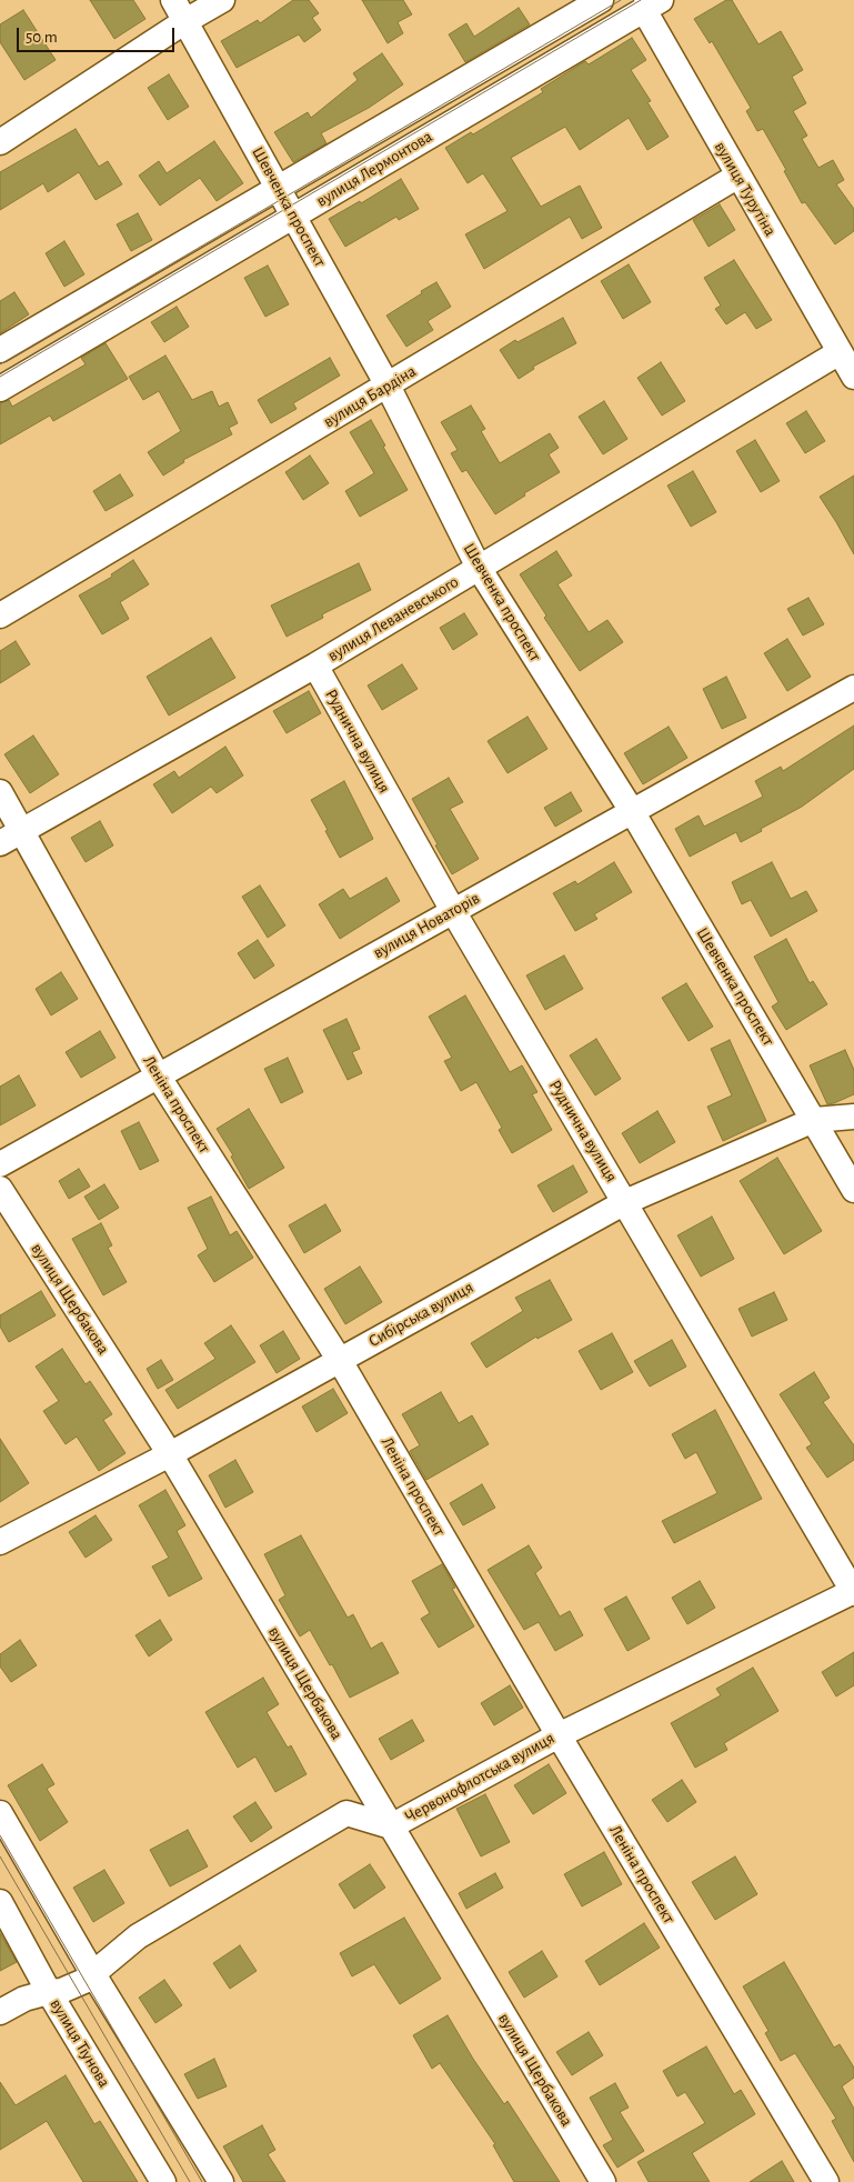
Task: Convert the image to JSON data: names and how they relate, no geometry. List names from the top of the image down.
{
  "streets": {
    "street": [
      "вулиця Лермонтова",
      "вулиця Турутіна",
      "Шевченка проспект",
      "вулиця Бардіна",
      "вулиця Леваневського",
      "Руднична вулиця",
      "вулиця Новаторів",
      "Леніна проспект",
      "вулиця Щербакова",
      "Сибірська вулиця",
      "Червонофлотська вулиця",
      "вулиця Тіунова"
    ]
  },
  "crossings": [
    ["вулиця Лермонтова", "вулиця Турутіна"],
    ["вулиця Лермонтова", "Шевченка проспект"],
    ["вулиця Турутіна", "вулиця Бардіна"],
    ["вулиця Турутіна", "вулиця Леваневського"],
    ["Шевченка проспект", "вулиця Бардіна"],
    ["Шевченка проспект", "вулиця Леваневського"],
    ["Шевченка проспект", "вулиця Новаторів"],
    ["Шевченка проспект", "Сибірська вулиця"],
    ["вулиця Леваневського", "Руднична вулиця"],
    ["вулиця Леваневського", "Леніна проспект"],
    ["Руднична вулиця", "вулиця Новаторів"],
    ["Руднична вулиця", "Сибірська вулиця"],
    ["Руднична вулиця", "Червонофлотська вулиця"],
    ["вулиця Новаторів", "Леніна проспект"],
    ["Леніна проспект", "Сибірська вулиця"],
    ["Леніна проспект", "Червонофлотська вулиця"],
    ["вулиця Щербакова", "Сибірська вулиця"],
    ["вулиця Щербакова", "Червонофлотська вулиця"],
    ["Червонофлотська вулиця", "вулиця Тіунова"]
  ],
  "scale_bar": "50 m"
}
